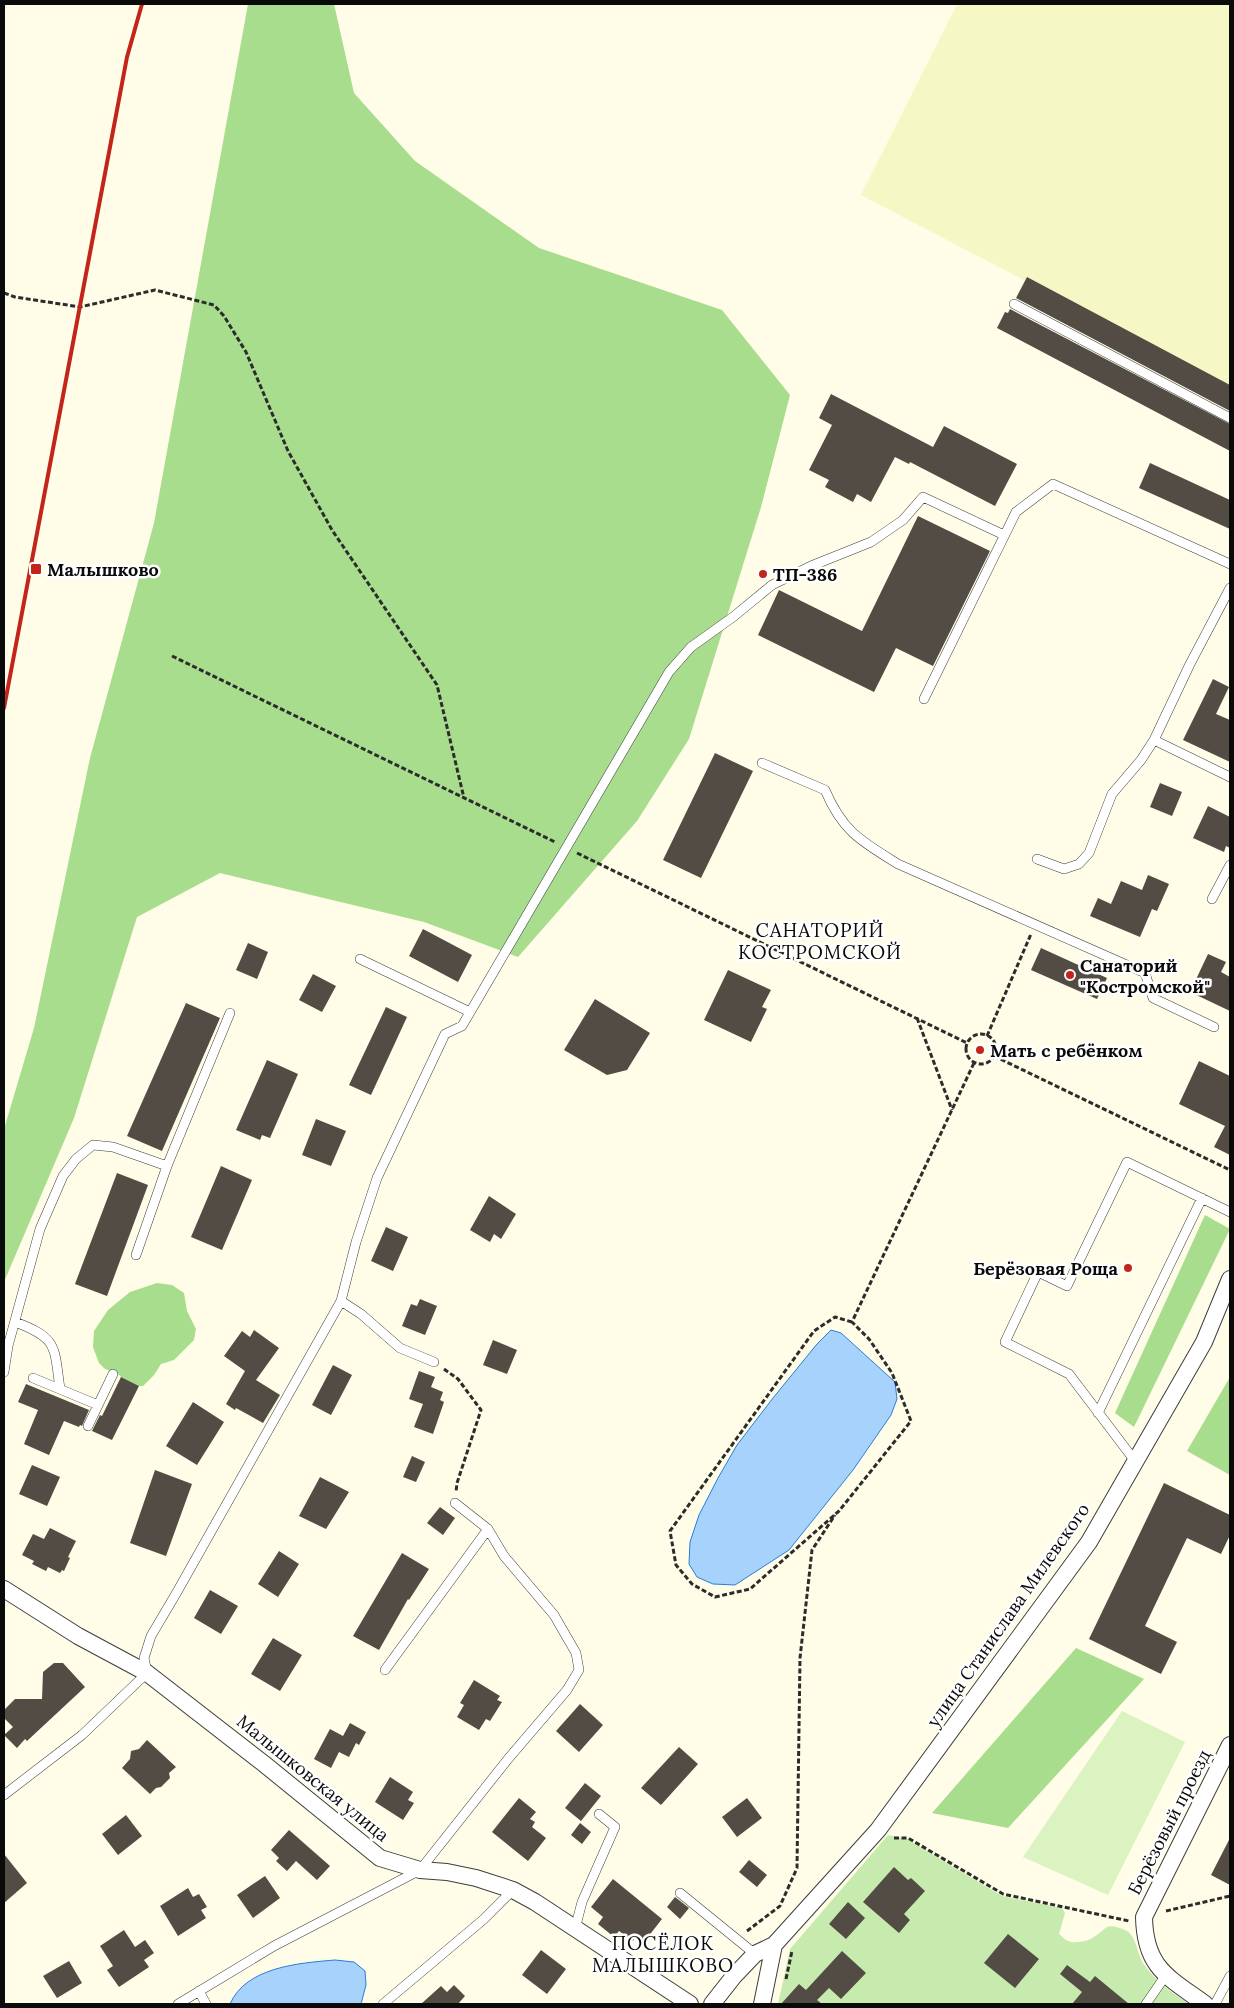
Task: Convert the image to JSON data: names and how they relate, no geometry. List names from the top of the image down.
{
  "streets": {
    "street": ["улица Станислава Милевского", "Малышковская улица", "Берёзовый проезд"]
  },
  "districts": ["САНАТОРИЙ КОСТРОМСКОЙ", "ПОСЁЛОК МАЛЫШКОВО"],
  "places": {
    "transit": ["Малышково"],
    "other": [
      "ТП-386",
      "Санаторий \"Костромской\"",
      "Мать с ребёнком",
      "Берёзовая Роща"
    ]
  }
}
